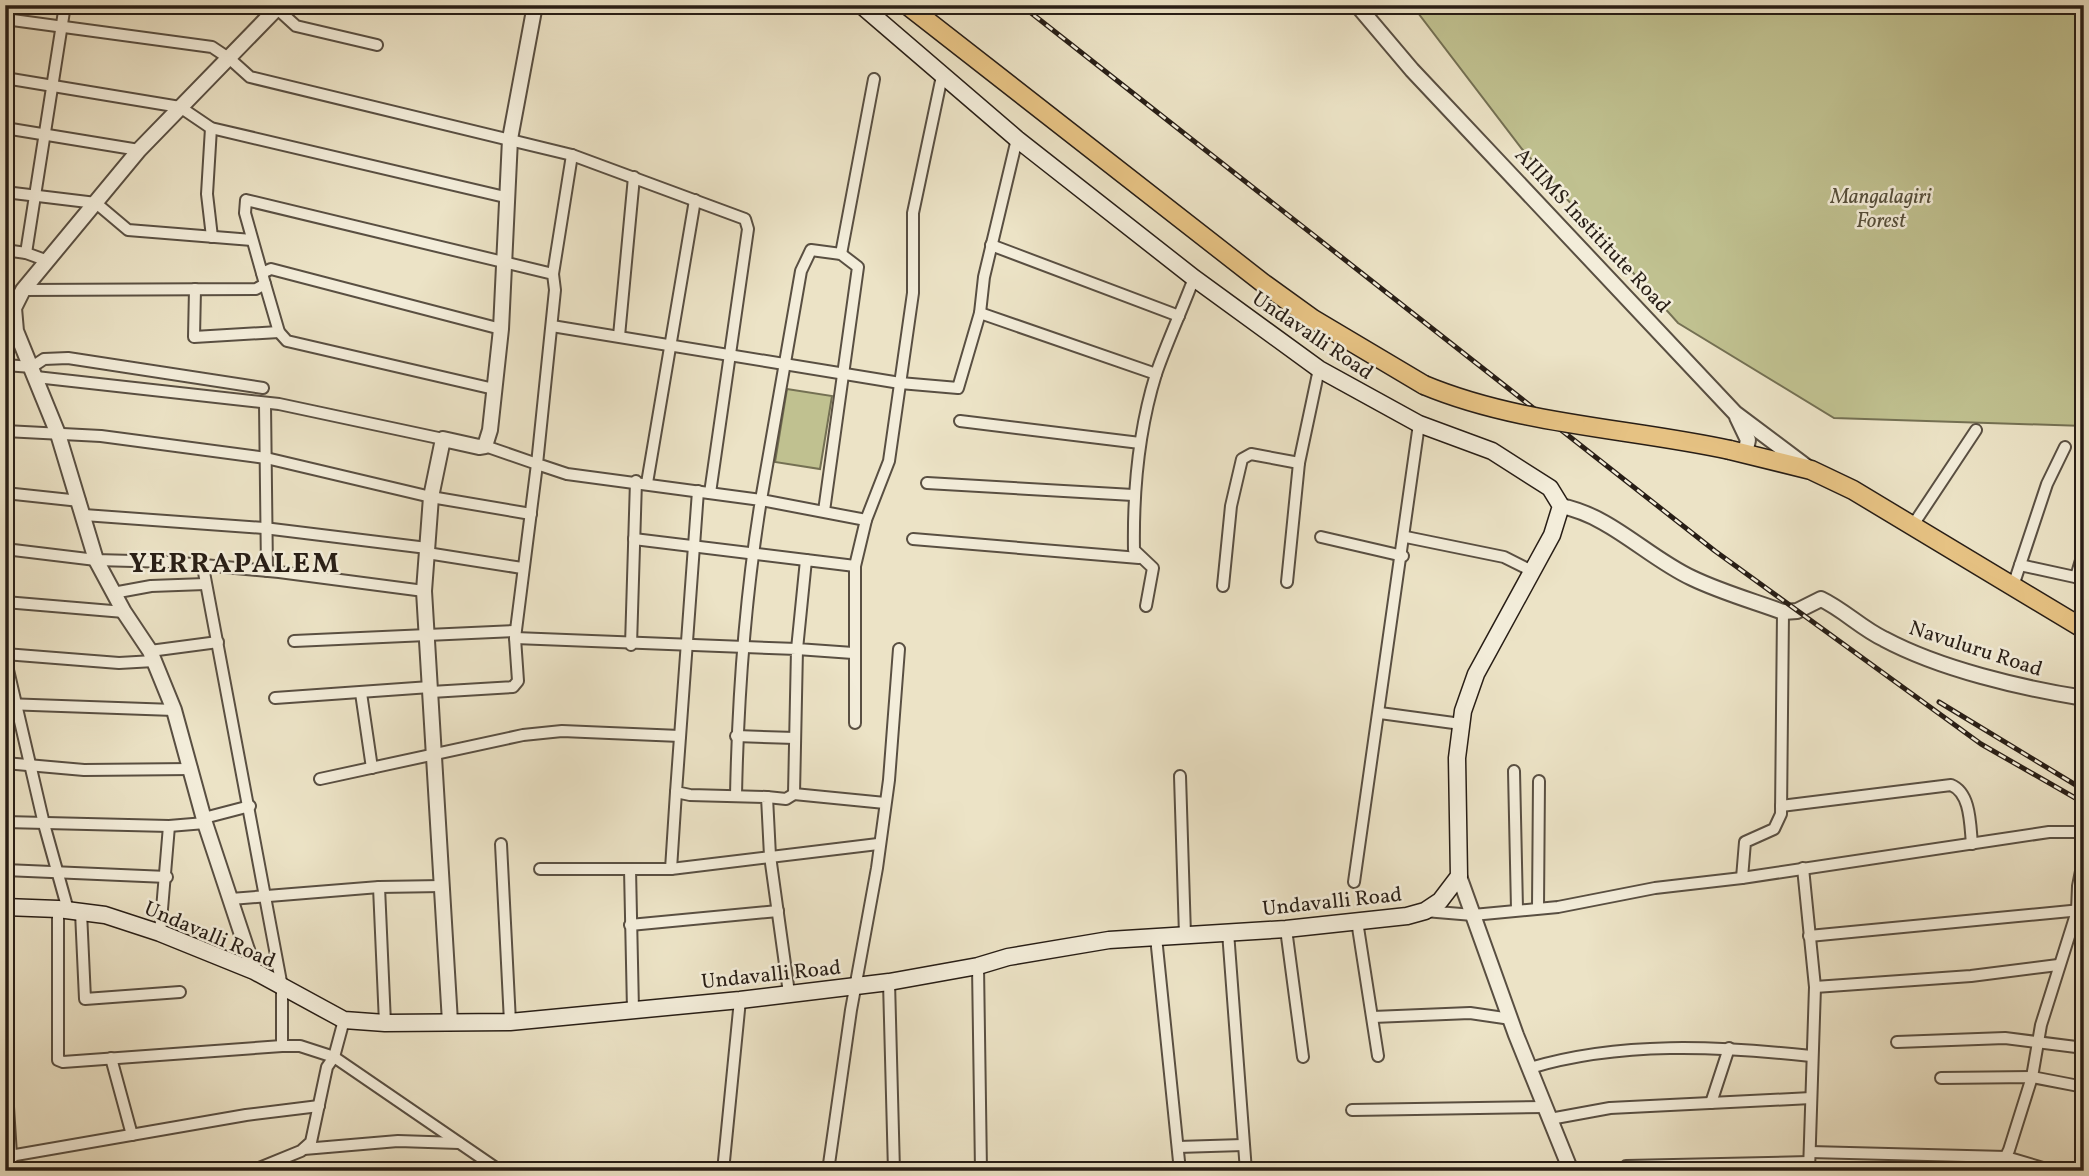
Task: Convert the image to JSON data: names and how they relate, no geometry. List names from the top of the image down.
{
  "streets": {
    "main road": ["Undavalli Road"],
    "street": ["AIIIMS Instititute Road", "Navuluru Road"]
  },
  "districts": ["YERRAPALEM"],
  "parks": ["Mangalagiri Forest"]
}
